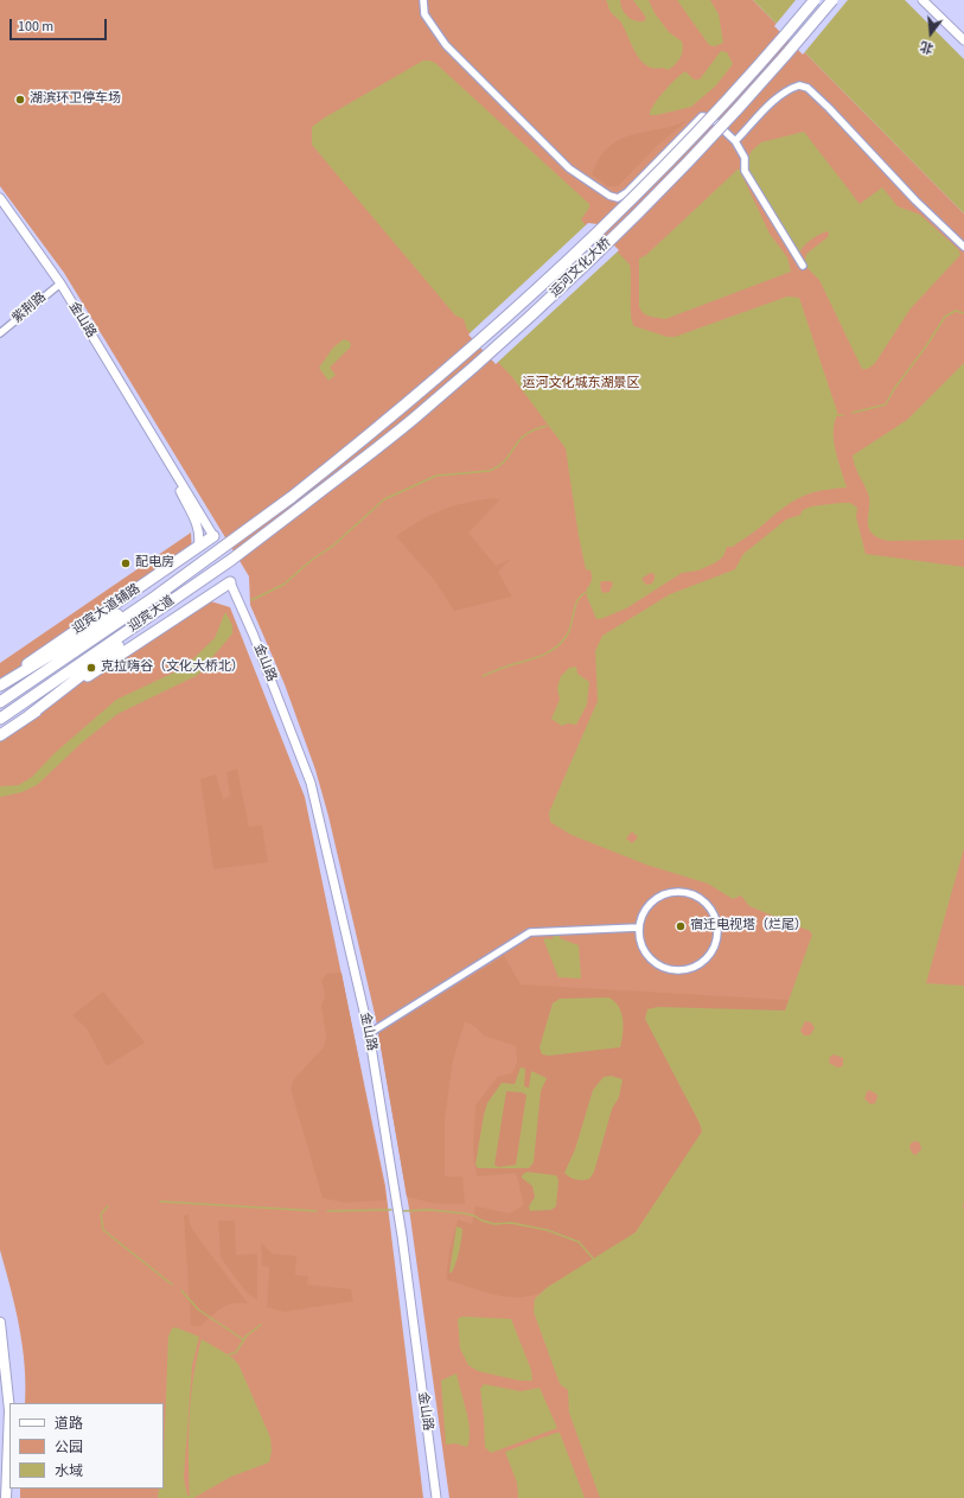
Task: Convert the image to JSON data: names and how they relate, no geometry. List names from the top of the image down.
{
  "streets": {
    "main road": ["运河文化大桥", "迎宾大道辅路", "迎宾大道"],
    "street": ["紫荆路", "金山路"]
  },
  "crossings": [
    ["运河文化大桥", "迎宾大道"],
    ["紫荆路", "金山路"],
    ["金山路", "迎宾大道辅路"]
  ],
  "parks": ["运河文化城东湖景区"],
  "places": [
    "湖滨环卫停车场",
    "配电房",
    "克拉嗨谷（文化大桥北）",
    "宿迁电视塔（烂尾）"
  ],
  "legend": ["道路", "公园", "水域"],
  "scale_bar": "100 m",
  "north": "bottom"
}
